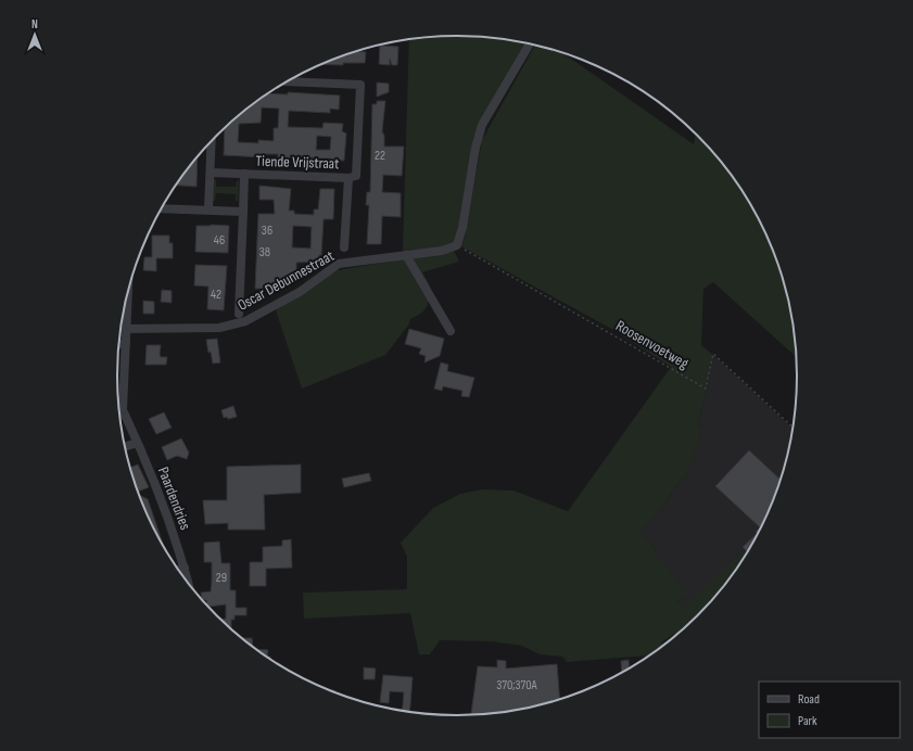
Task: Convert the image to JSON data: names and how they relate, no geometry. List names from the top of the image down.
{
  "streets": {
    "street": ["Tiende Vrijstraat", "Oscar Debunnestraat", "Paardendries"],
    "path": ["Roosenvoetweg"]
  },
  "crossings": [
    ["Oscar Debunnestraat", "Roosenvoetweg"],
    ["Oscar Debunnestraat", "Paardendries"]
  ],
  "house_numbers": [
    "22",
    "36",
    "46",
    "38",
    "42",
    "29",
    "370;370A"
  ],
  "legend": ["Road", "Park"],
  "north": "top"
}
